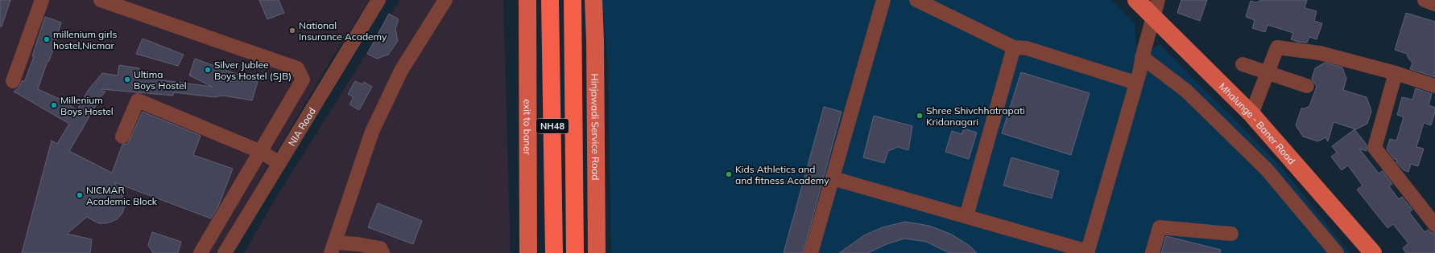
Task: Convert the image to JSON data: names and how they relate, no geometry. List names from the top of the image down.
{
  "streets": {
    "highway": ["NH48"],
    "main road": ["Mhalunge - Baner Road", "Hinjawadi Service Road", "exit to baner"],
    "street": ["NIA Road"]
  },
  "places": [
    "National Insurance Academy",
    "millenium girls hostel,Nicmar",
    "Silver Jublee Boys Hostel (SJB)",
    "Ultima Boys Hostel",
    "Millenium Boys Hostel",
    "Shree Shivchhatrapati Kridanagari",
    "Kids Athletics and and fitness Academy",
    "NICMAR Academic Block"
  ]
}
